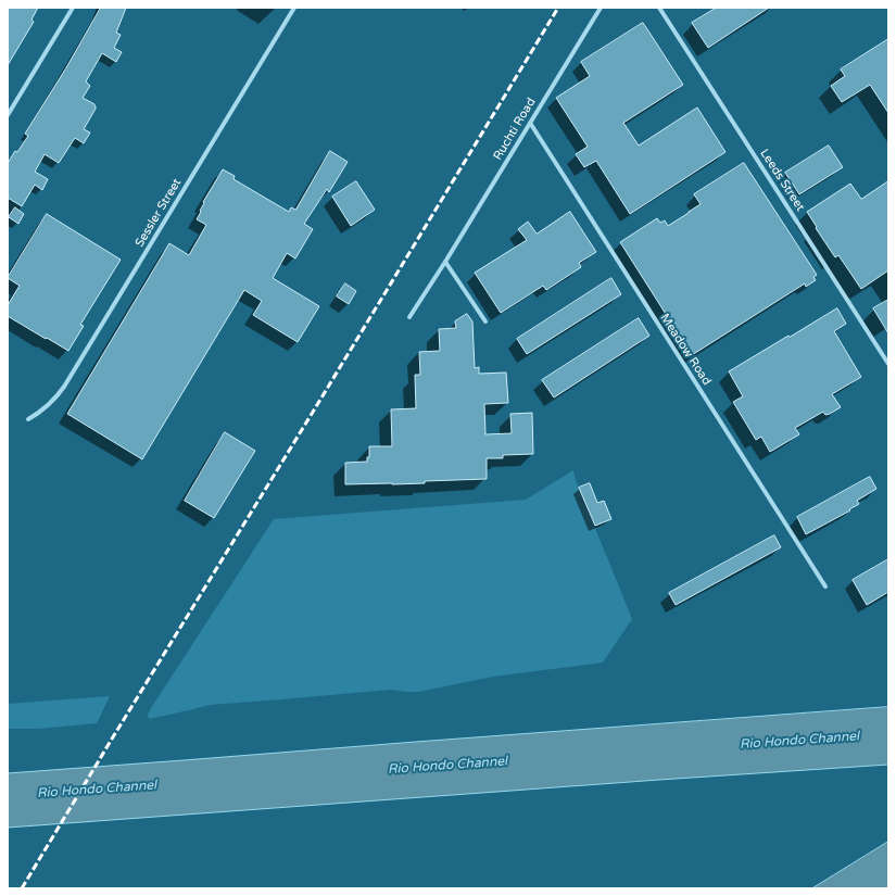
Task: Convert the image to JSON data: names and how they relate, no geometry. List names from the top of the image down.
{
  "streets": {
    "street": [
      "Ruchti Road",
      "Leeds Street",
      "Sessler Street",
      "Meadow Road"
    ]
  },
  "crossings": [
    ["Ruchti Road", "Meadow Road"]
  ],
  "water": ["Rio Hondo Channel"]
}
